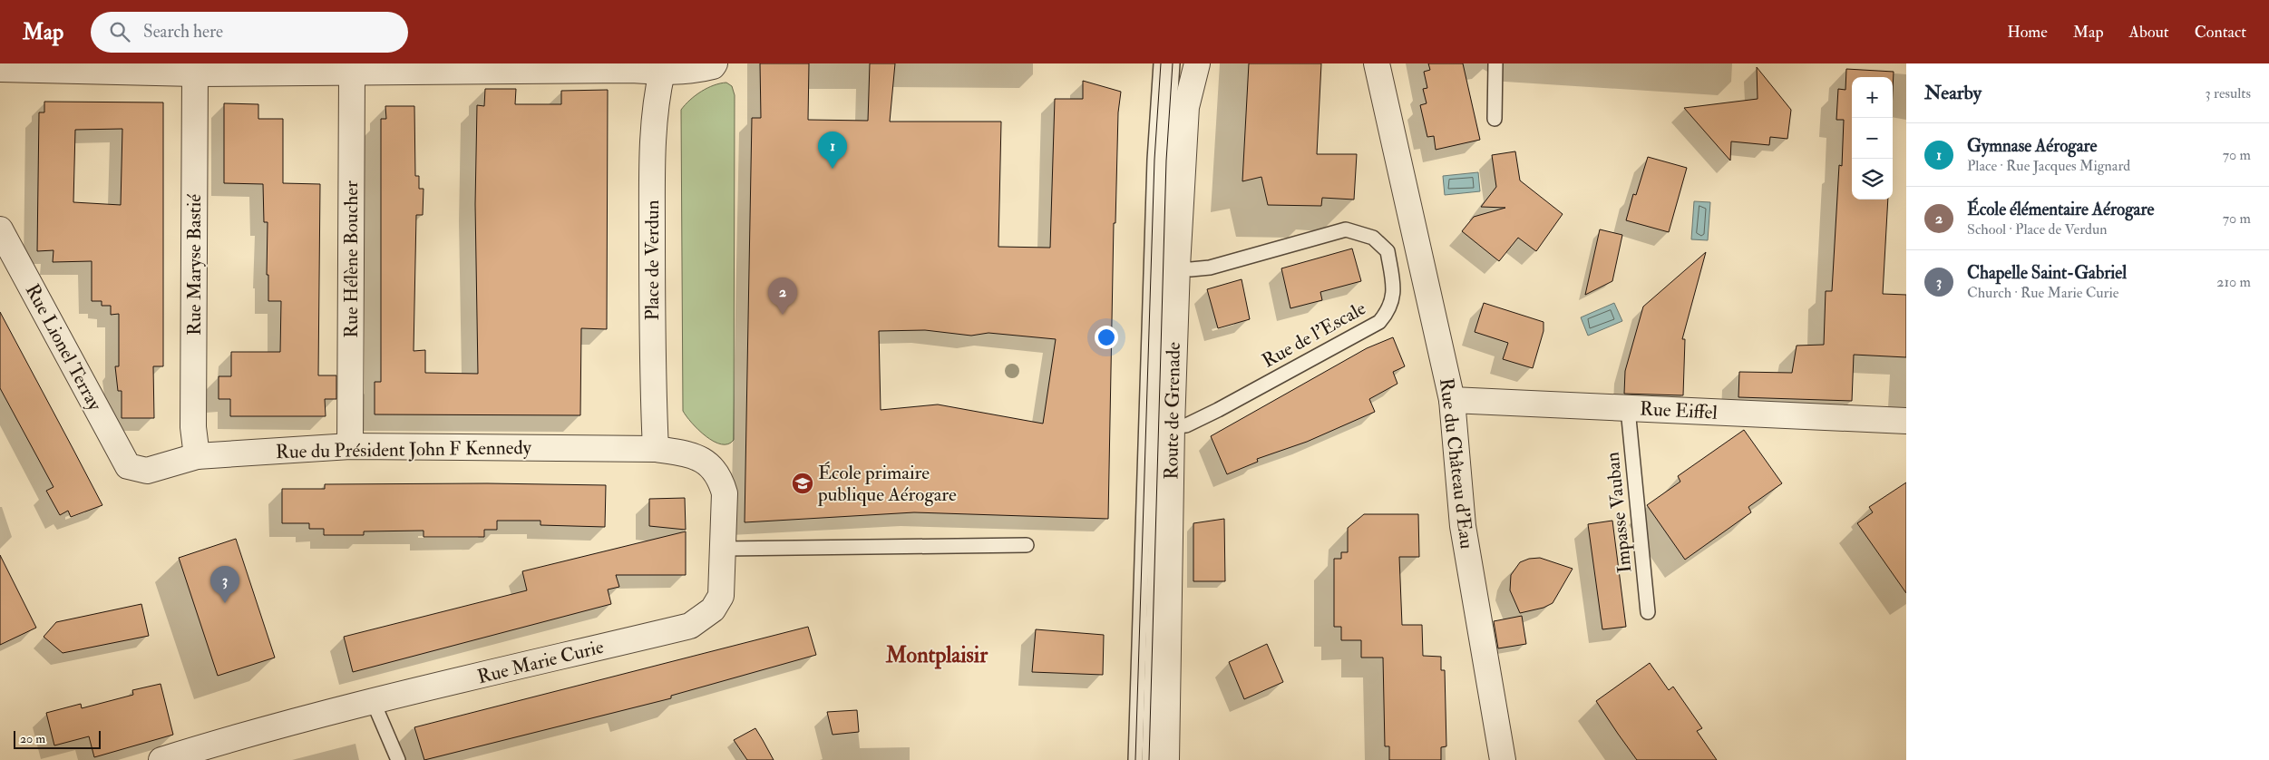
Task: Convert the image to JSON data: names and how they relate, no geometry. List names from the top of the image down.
{
  "streets": {
    "street": [
      "Rue Hélène Boucher",
      "Place de Verdun",
      "Rue Maryse Bastié",
      "Rue Lionel Terray",
      "Route de Grenade",
      "Rue Eiffel",
      "Rue du Président John F Kennedy",
      "Rue du Château d'Eau",
      "Rue Marie Curie"
    ],
    "lane": ["Rue de l'Escale", "Impasse Vauban"]
  },
  "crossings": [
    ["Rue Hélène Boucher", "Rue du Président John F Kennedy"],
    ["Place de Verdun", "Rue du Président John F Kennedy"],
    ["Place de Verdun", "Rue Marie Curie"],
    ["Rue Maryse Bastié", "Rue du Président John F Kennedy"],
    ["Rue de l'Escale", "Route de Grenade"],
    ["Rue Lionel Terray", "Rue du Président John F Kennedy"],
    ["Rue Eiffel", "Rue du Château d'Eau"],
    ["Rue Eiffel", "Impasse Vauban"],
    ["Rue du Président John F Kennedy", "Rue Marie Curie"]
  ],
  "districts": ["Montplaisir"],
  "places": {
    "school or university": ["École primaire publique Aérogare"]
  },
  "scale_bar": "20 m",
  "page": {
    "header": "Map",
    "search": "Search here",
    "nav": [
      "Home",
      "Map",
      "About",
      "Contact"
    ],
    "heading": ["Nearby", "3 results"],
    "map_buttons": ["+", "−"],
    "list": [
      {
        "mark": "1",
        "name": "Gymnase Aérogare",
        "note": "Place · Rue Jacques Mignard",
        "value": "70 m"
      },
      {
        "mark": "2",
        "name": "École élémentaire Aérogare",
        "note": "School · Place de Verdun",
        "value": "70 m"
      },
      {
        "mark": "3",
        "name": "Chapelle Saint-Gabriel",
        "note": "Church · Rue Marie Curie",
        "value": "210 m"
      }
    ],
    "pins": ["1", "2", "3"],
    "scale": "20 m"
  }
}
